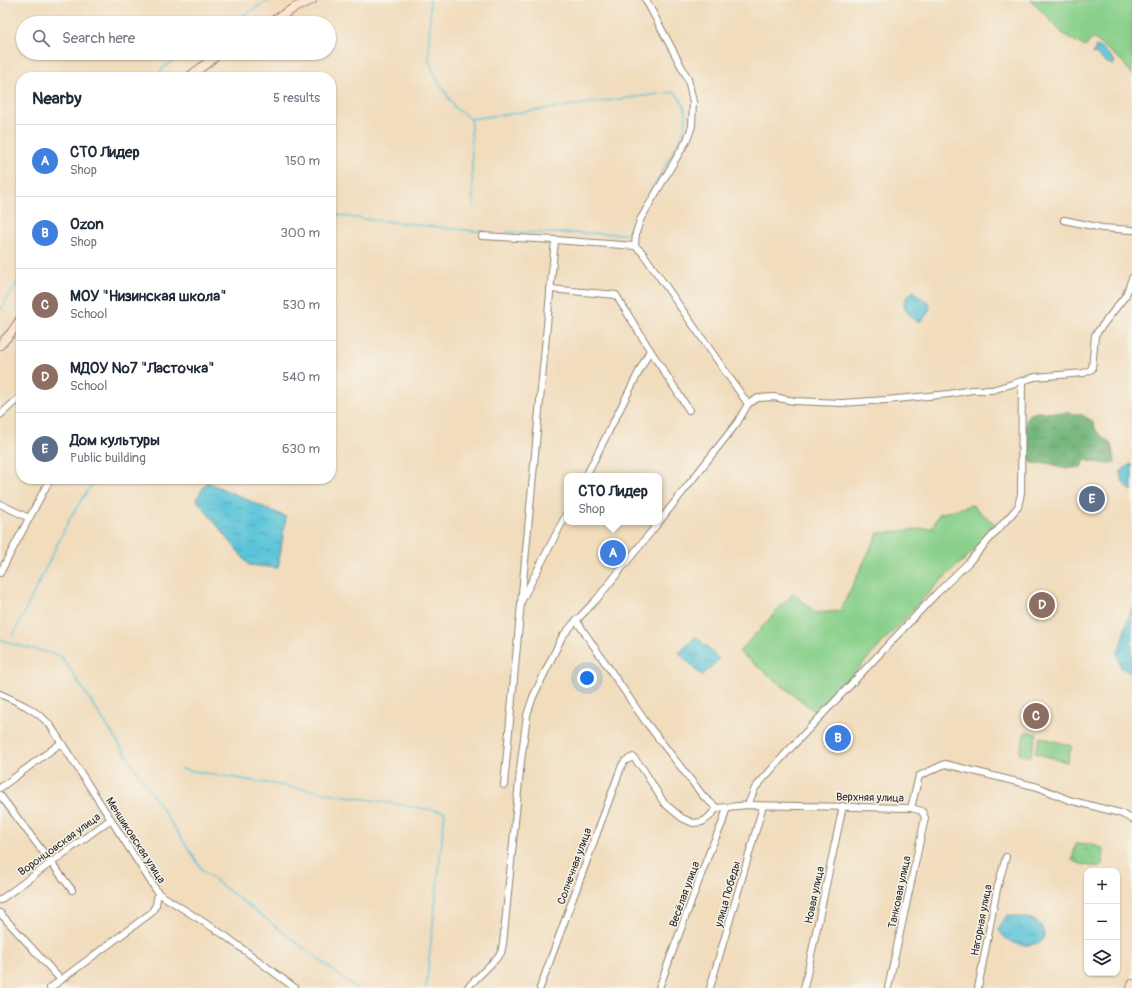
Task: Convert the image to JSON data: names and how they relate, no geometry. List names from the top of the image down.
{
  "streets": {
    "street": [
      "Верхняя улица",
      "Меншиковская улица",
      "Воронцовская улица",
      "Солнечная улица",
      "Танковая улица",
      "Весёлая улица",
      "улица Победы",
      "Новая улица",
      "Нагорная улица"
    ]
  },
  "crossings": [
    ["Верхняя улица", "Солнечная улица"],
    ["Верхняя улица", "Танковая улица"],
    ["Верхняя улица", "Весёлая улица"],
    ["Верхняя улица", "улица Победы"],
    ["Верхняя улица", "Новая улица"],
    ["Меншиковская улица", "Воронцовская улица"]
  ],
  "page": {
    "search": "Search here",
    "heading": ["Nearby", "5 results"],
    "list": [
      {
        "mark": "A",
        "name": "СТО Лидер",
        "note": "Shop",
        "value": "150 m"
      },
      {
        "mark": "B",
        "name": "Ozon",
        "note": "Shop",
        "value": "300 m"
      },
      {
        "mark": "C",
        "name": "МОУ \"Низинская школа\"",
        "note": "School",
        "value": "530 m"
      },
      {
        "mark": "D",
        "name": "МДОУ №7 \"Ласточка\"",
        "note": "School",
        "value": "540 m"
      },
      {
        "mark": "E",
        "name": "Дом культуры",
        "note": "Public building",
        "value": "630 m"
      }
    ],
    "popup": ["СТО Лидер", "Shop"],
    "pins": [
      "E",
      "A",
      "D",
      "C",
      "B"
    ],
    "map_buttons": ["+", "−"]
  }
}
